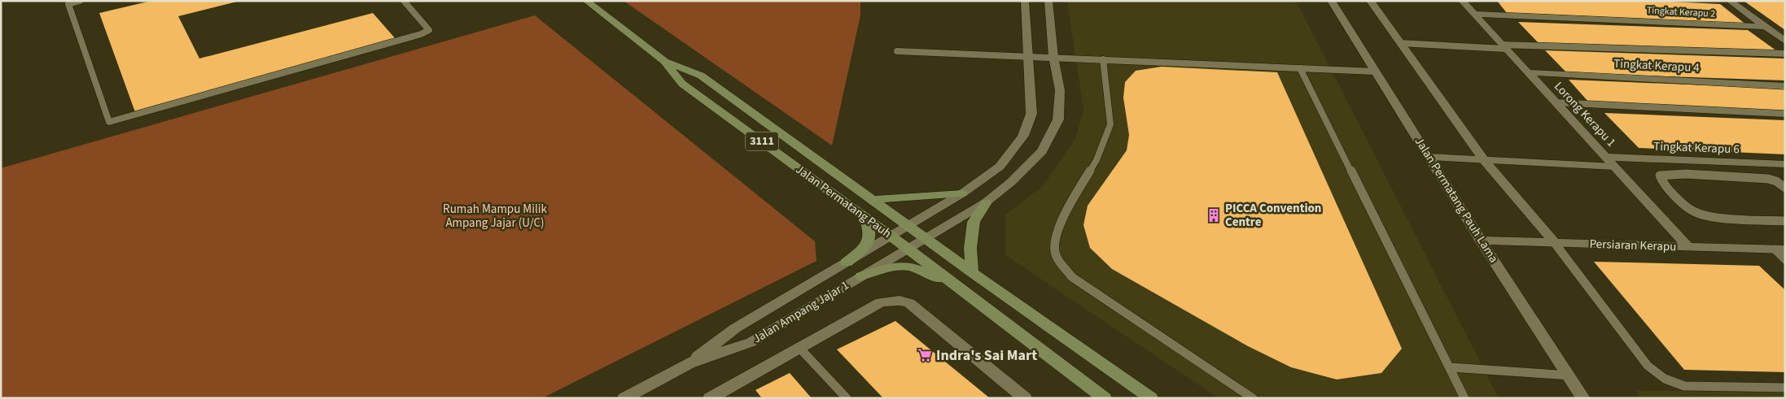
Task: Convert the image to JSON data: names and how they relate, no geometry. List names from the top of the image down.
{
  "streets": {
    "main road": ["3111", "Jalan Permatang Pauh"],
    "street": [
      "Tingkat Kerapu 2",
      "Tingkat Kerapu 4",
      "Lorong Kerapu 1",
      "Tingkat Kerapu 6",
      "Jalan Permatang Pauh Lama",
      "Persiaran Kerapu",
      "Jalan Ampang Jajar 1"
    ]
  },
  "crossings": [
    ["Tingkat Kerapu 2", "Lorong Kerapu 1"],
    ["Tingkat Kerapu 4", "Lorong Kerapu 1"],
    ["Lorong Kerapu 1", "Tingkat Kerapu 6"],
    ["Lorong Kerapu 1", "Persiaran Kerapu"],
    ["Jalan Permatang Pauh Lama", "Persiaran Kerapu"],
    ["Jalan Permatang Pauh", "Jalan Ampang Jajar 1"]
  ],
  "parks": ["Rumah Mampu Milik Ampang Jajar (U/C)"],
  "places": {
    "building": ["PICCA Convention Centre"],
    "supermarket": ["Indra's Sai Mart"]
  }
}
